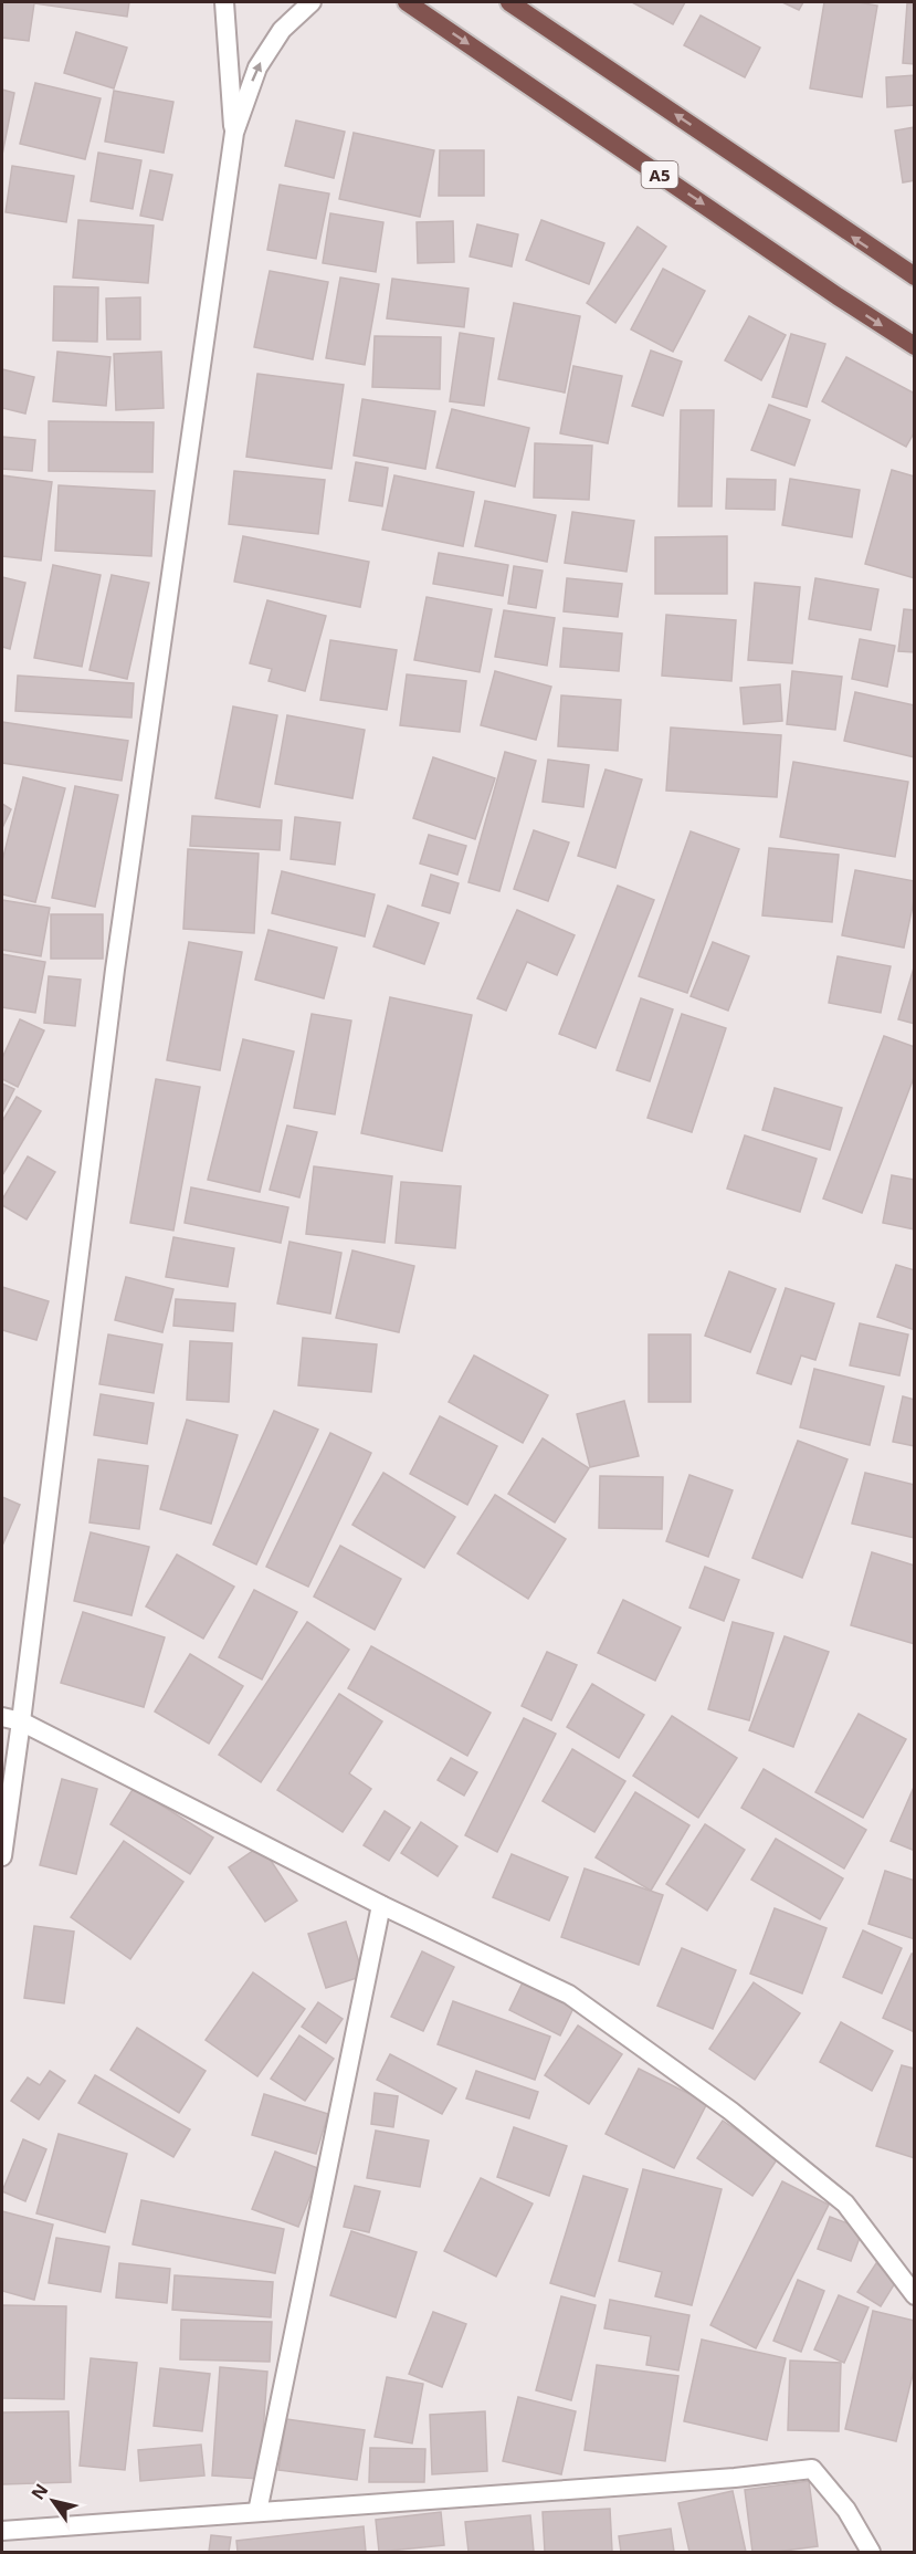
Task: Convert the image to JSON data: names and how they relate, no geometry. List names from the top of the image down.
{
  "streets": {
    "highway": ["A5"]
  },
  "north": "top left"
}
